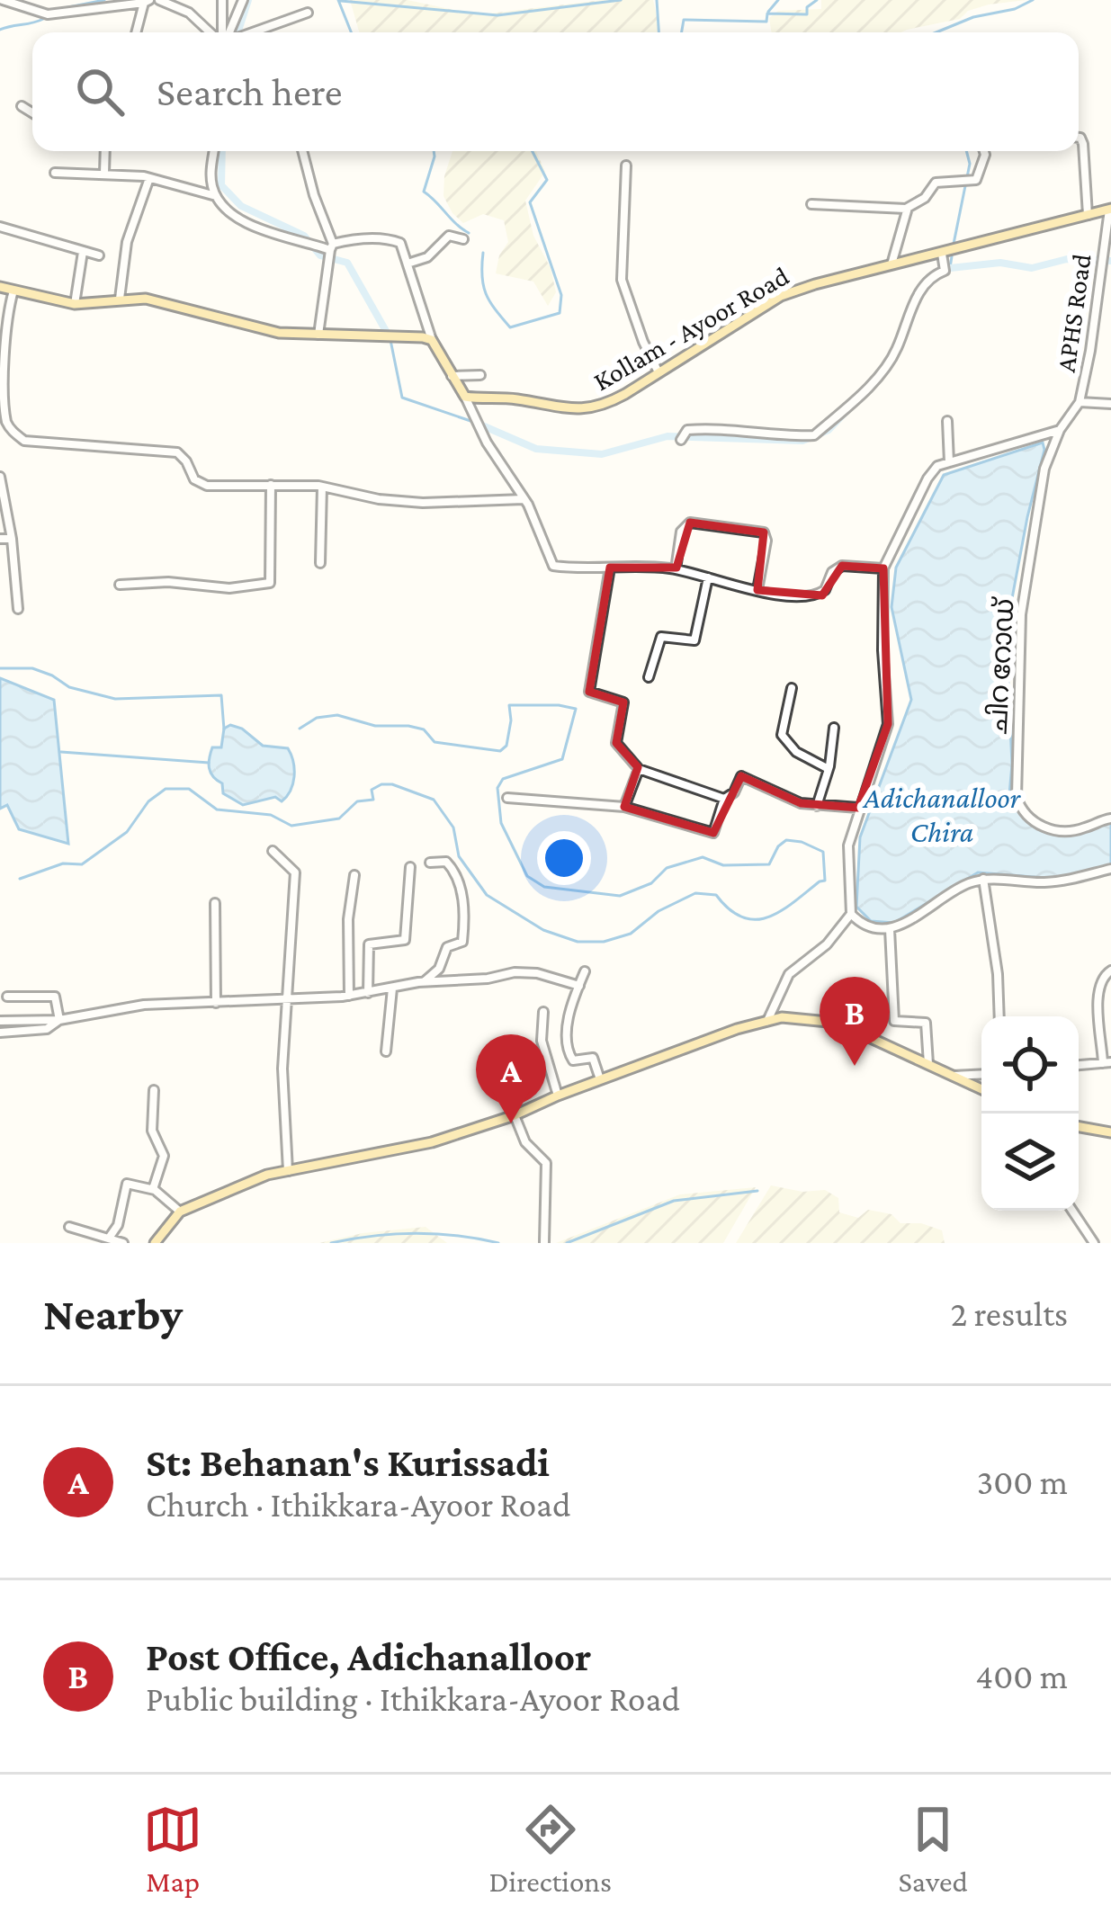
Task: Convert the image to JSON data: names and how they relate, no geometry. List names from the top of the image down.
{
  "streets": {
    "main road": ["Kollam - Ayoor Road"],
    "street": ["APHS Road", "ചിറ റോഡ്"]
  },
  "crossings": [
    ["APHS Road", "Kollam - Ayoor Road"],
    ["APHS Road", "ചിറ റോഡ്"]
  ],
  "water": ["Adichanalloor Chira"],
  "page": {
    "search": "Search here",
    "pins": ["B", "A"],
    "heading": ["Nearby", "2 results"],
    "list": [
      {
        "mark": "A",
        "name": "St: Behanan's Kurissadi",
        "note": "Church · Ithikkara-Ayoor Road",
        "value": "300 m"
      },
      {
        "mark": "B",
        "name": "Post Office, Adichanalloor",
        "note": "Public building · Ithikkara-Ayoor Road",
        "value": "400 m"
      }
    ],
    "nav": ["Map", "Directions", "Saved"]
  }
}
